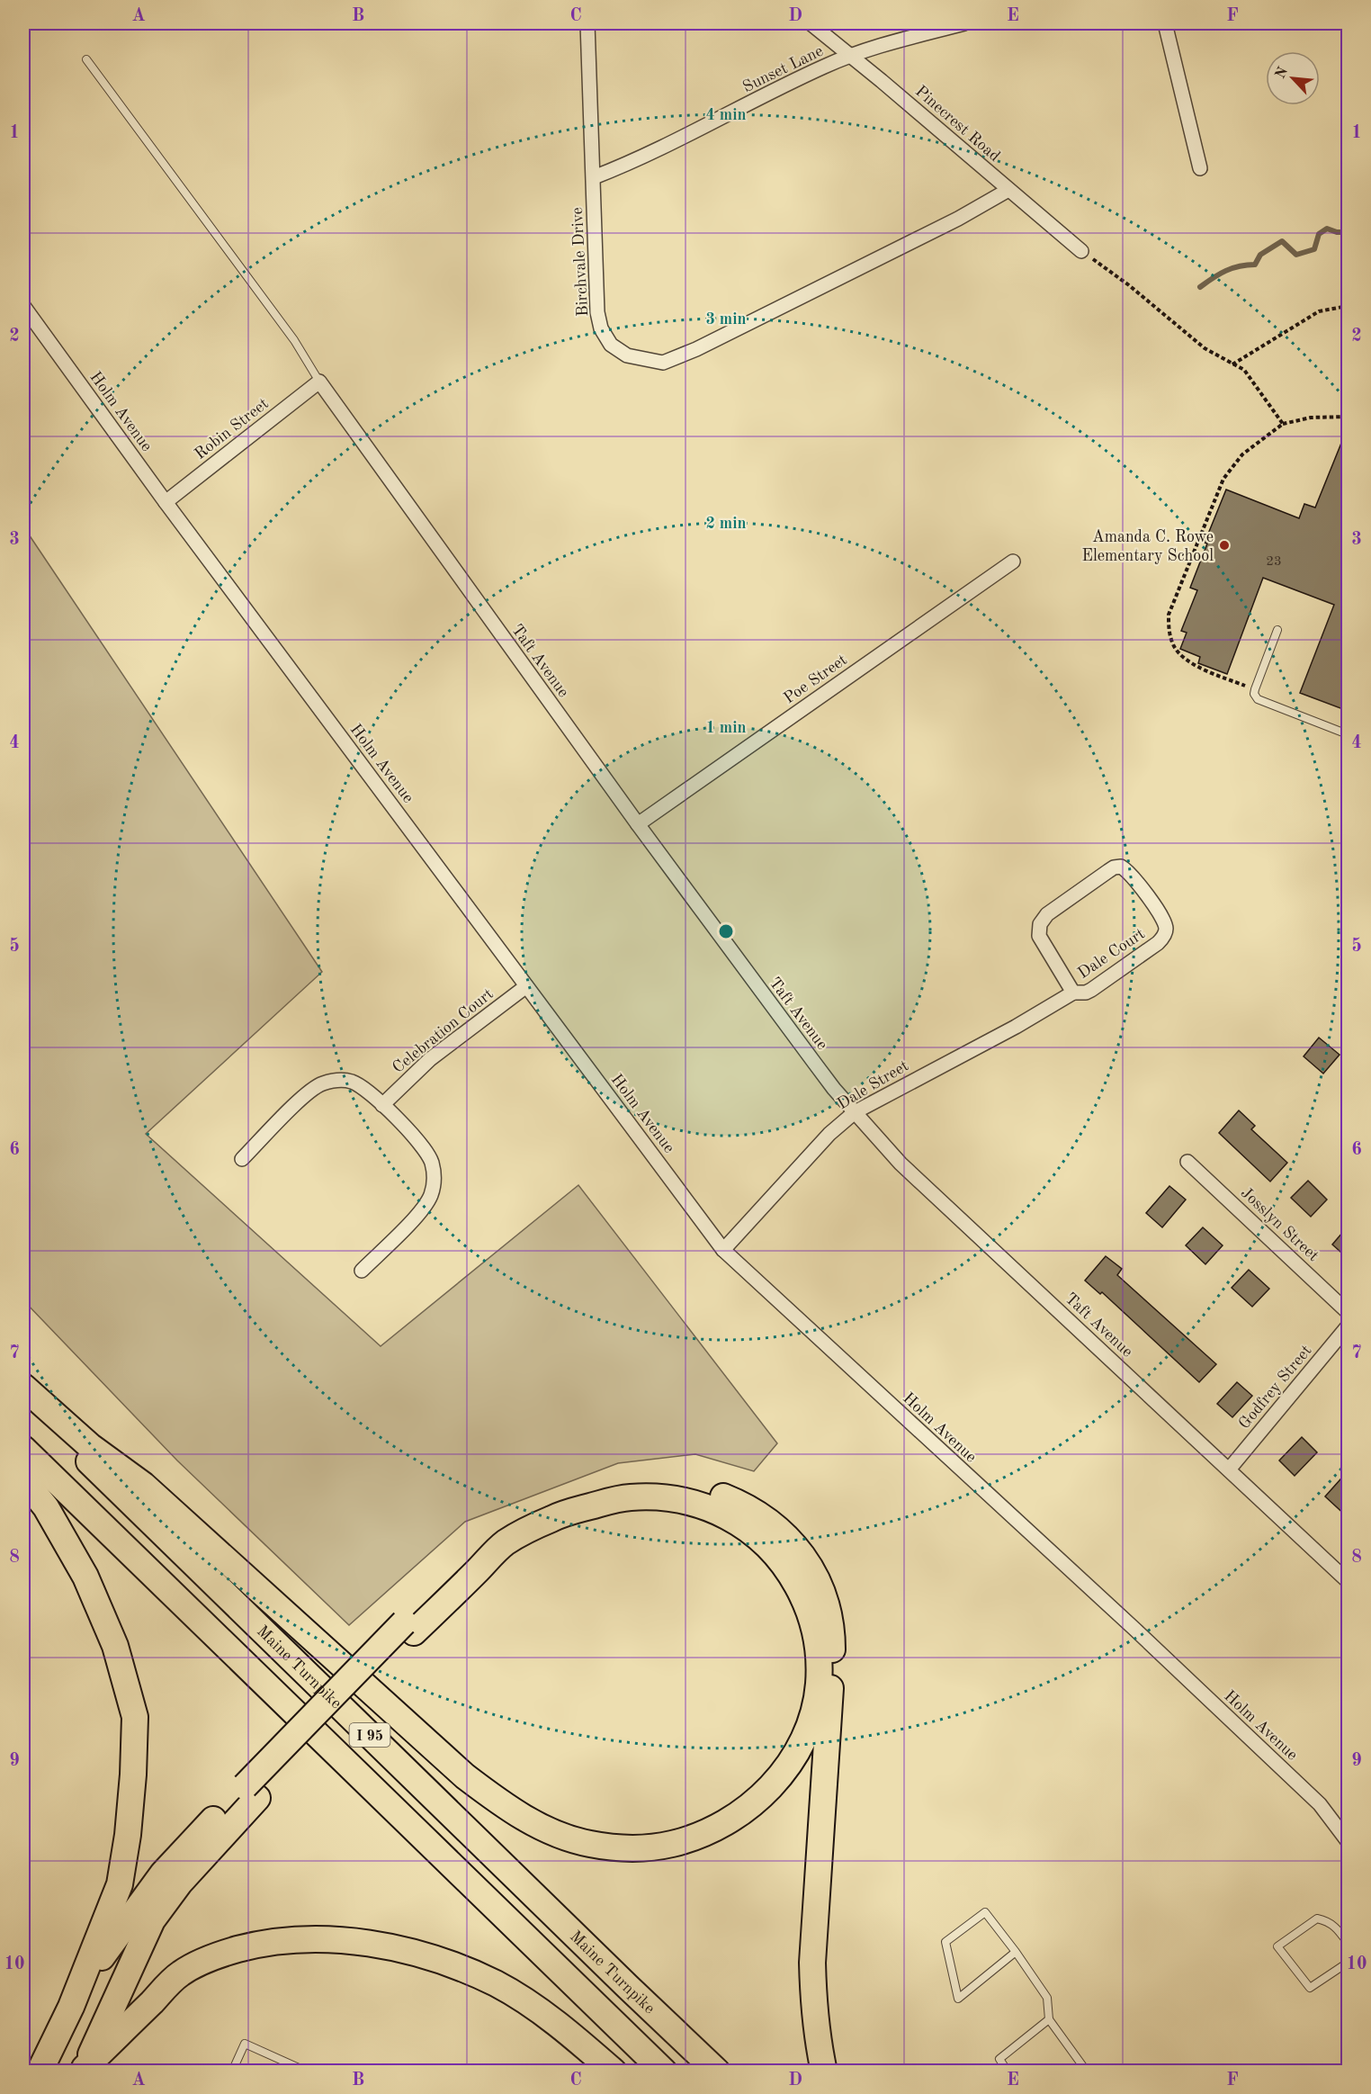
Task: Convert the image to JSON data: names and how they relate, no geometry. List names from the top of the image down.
{
  "streets": {
    "highway": ["Maine Turnpike", "I 95"],
    "street": [
      "Sunset Lane",
      "Pinecrest Road",
      "Birchvale Drive",
      "Holm Avenue",
      "Robin Street",
      "Taft Avenue",
      "Poe Street",
      "Dale Court",
      "Celebration Court",
      "Dale Street",
      "Josslyn Street",
      "Godfrey Street"
    ]
  },
  "crossings": [
    ["Sunset Lane", "Pinecrest Road"],
    ["Sunset Lane", "Birchvale Drive"],
    ["Pinecrest Road", "Birchvale Drive"],
    ["Holm Avenue", "Robin Street"],
    ["Holm Avenue", "Celebration Court"],
    ["Holm Avenue", "Dale Street"],
    ["Robin Street", "Taft Avenue"],
    ["Taft Avenue", "Poe Street"],
    ["Taft Avenue", "Dale Street"],
    ["Taft Avenue", "Godfrey Street"],
    ["Dale Court", "Dale Street"]
  ],
  "places": ["Amanda C. Rowe Elementary School"],
  "house_numbers": ["23"],
  "north": "top left",
  "grid": {
    "columns": [
      "A",
      "B",
      "C",
      "D",
      "E",
      "F"
    ],
    "rows": [
      "1",
      "2",
      "3",
      "4",
      "5",
      "6",
      "7",
      "8",
      "9",
      "10"
    ]
  },
  "rings": [
    "4 min",
    "3 min",
    "2 min",
    "1 min"
  ]
}
